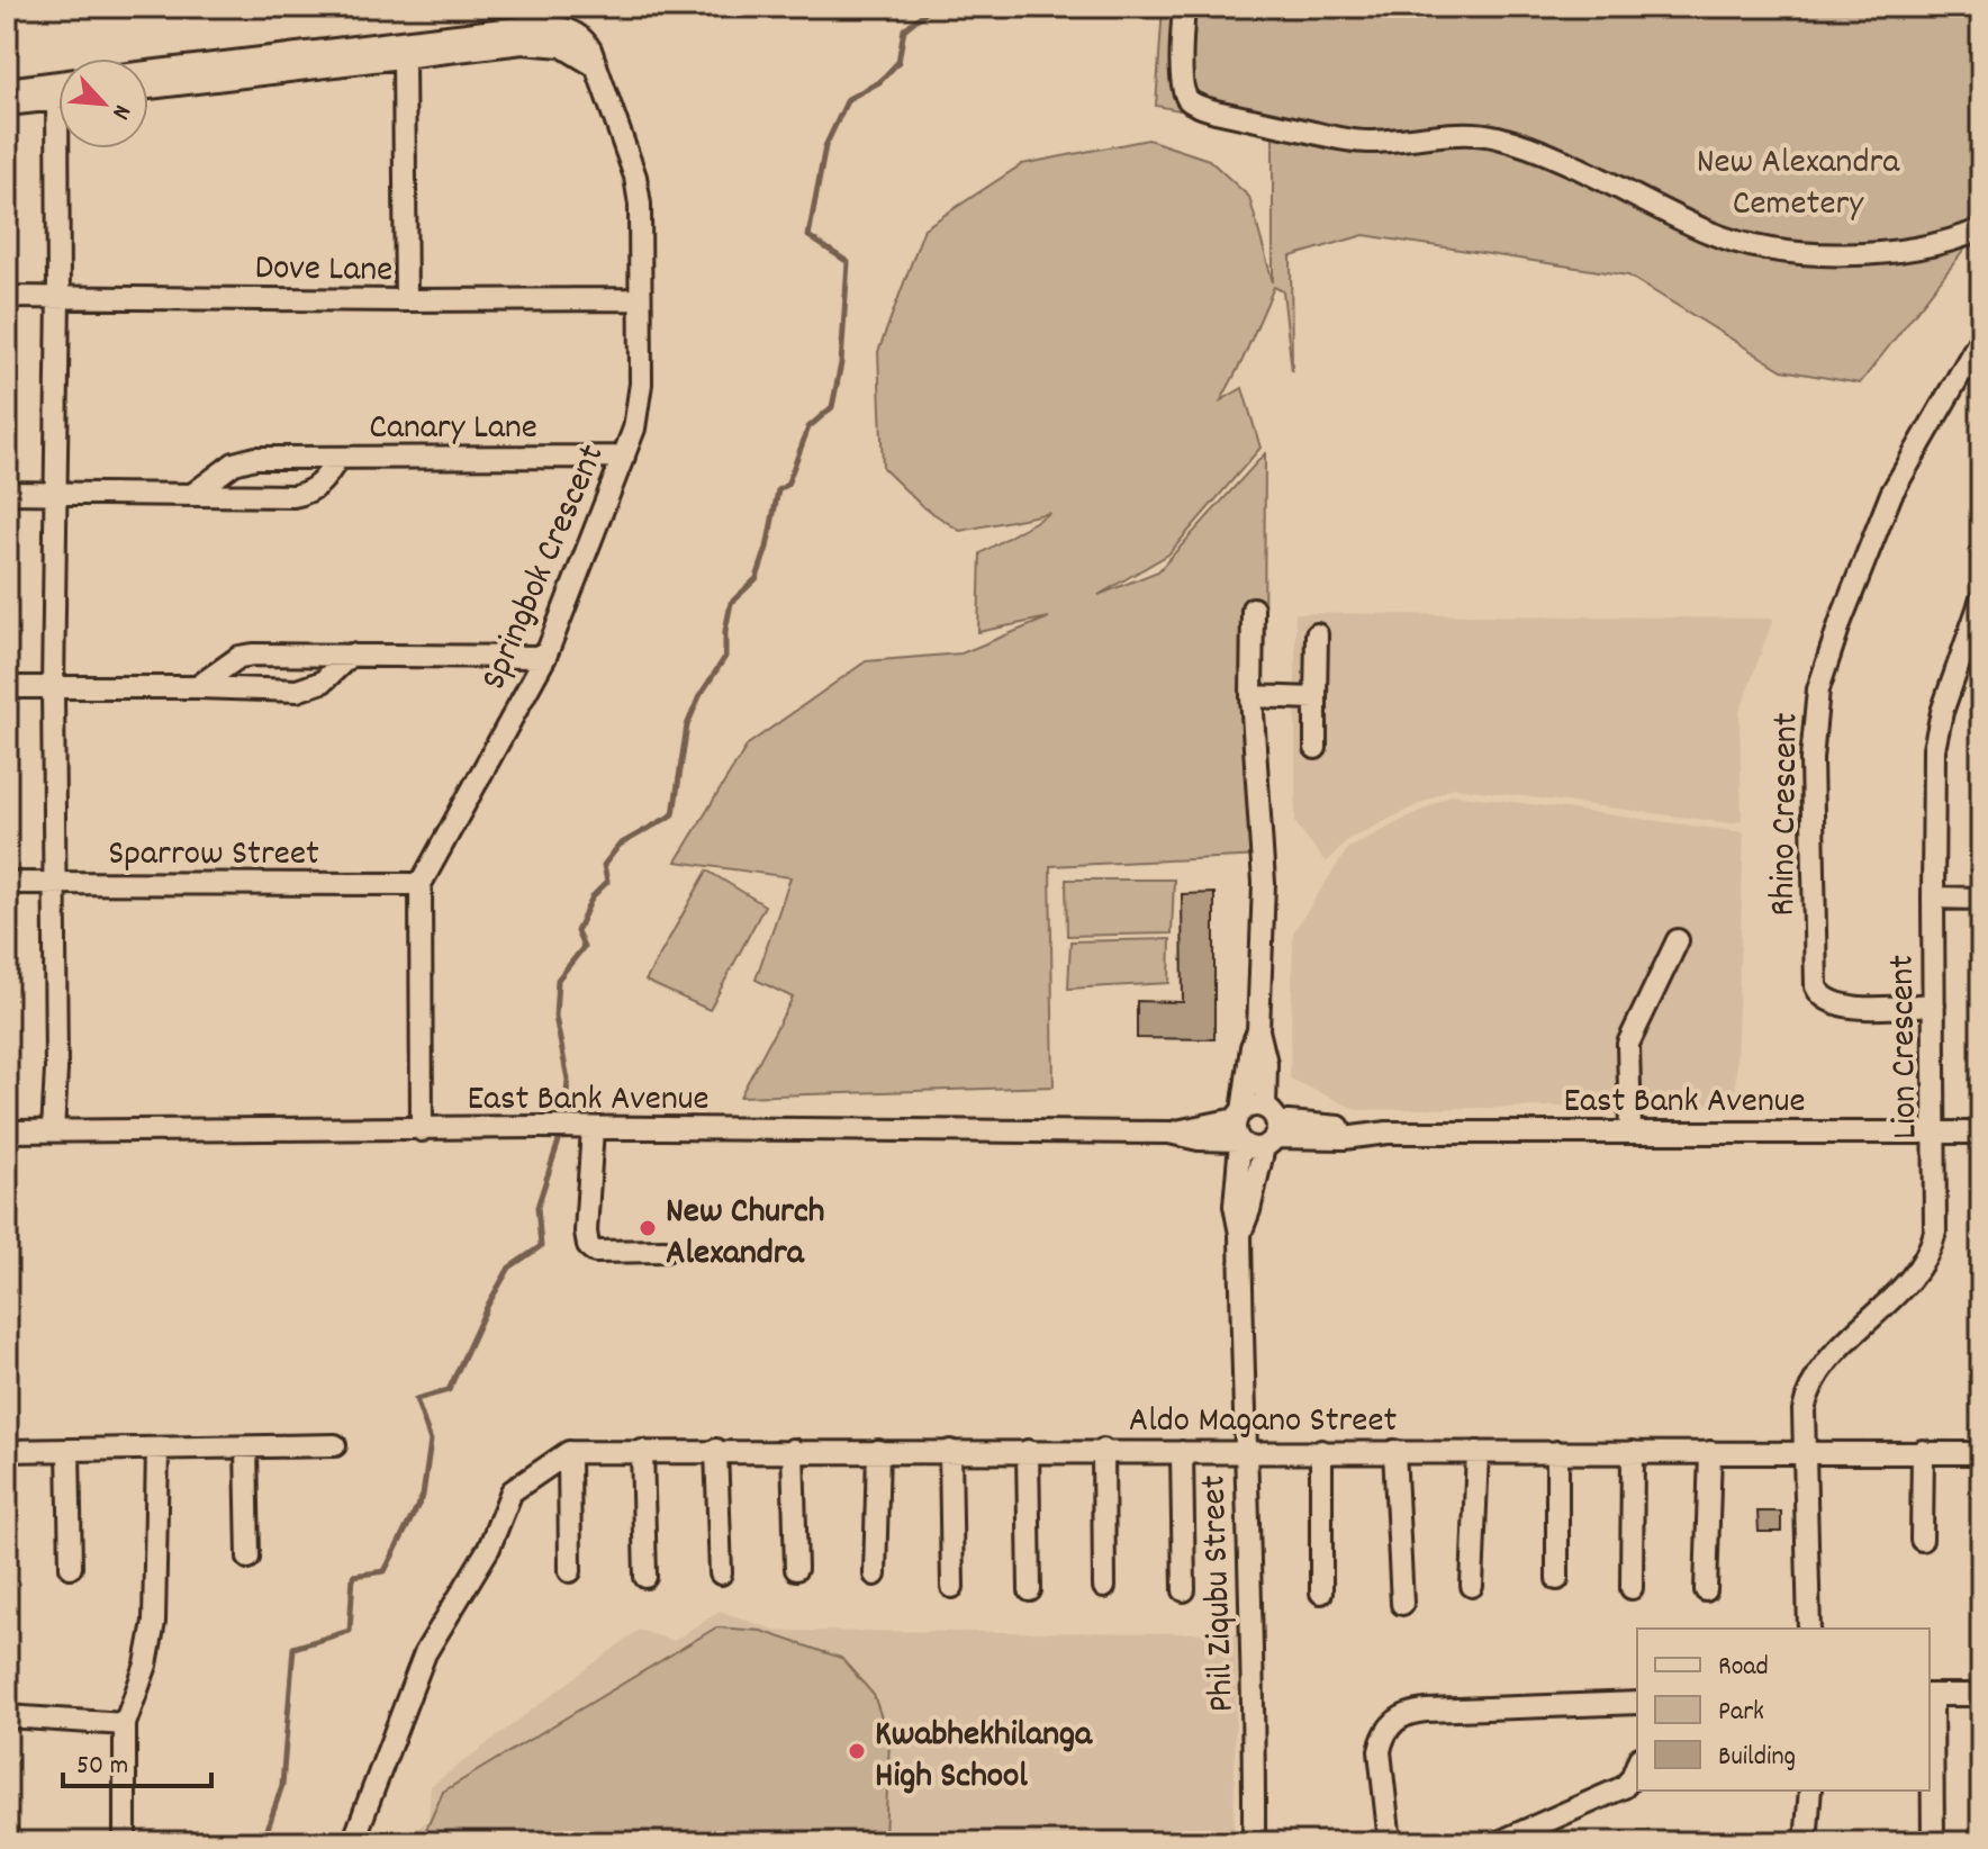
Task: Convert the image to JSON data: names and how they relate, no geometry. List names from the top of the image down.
{
  "streets": {
    "street": [
      "Dove Lane",
      "Canary Lane",
      "Springbok Crescent",
      "Rhino Crescent",
      "Sparrow Street",
      "Lion Crescent",
      "East Bank Avenue",
      "Aldo Magano Street",
      "Phil Ziqubu Street"
    ]
  },
  "crossings": [
    ["Dove Lane", "Springbok Crescent"],
    ["Canary Lane", "Springbok Crescent"],
    ["Springbok Crescent", "Sparrow Street"],
    ["Springbok Crescent", "East Bank Avenue"],
    ["Rhino Crescent", "Lion Crescent"],
    ["Lion Crescent", "East Bank Avenue"],
    ["Lion Crescent", "Aldo Magano Street"],
    ["East Bank Avenue", "Phil Ziqubu Street"],
    ["Aldo Magano Street", "Phil Ziqubu Street"]
  ],
  "parks": ["New Alexandra Cemetery"],
  "places": ["New Church Alexandra", "Kwabhekhilanga High School"],
  "legend": ["Road", "Park", "Building"],
  "scale_bar": "50 m",
  "north": "bottom right"
}
